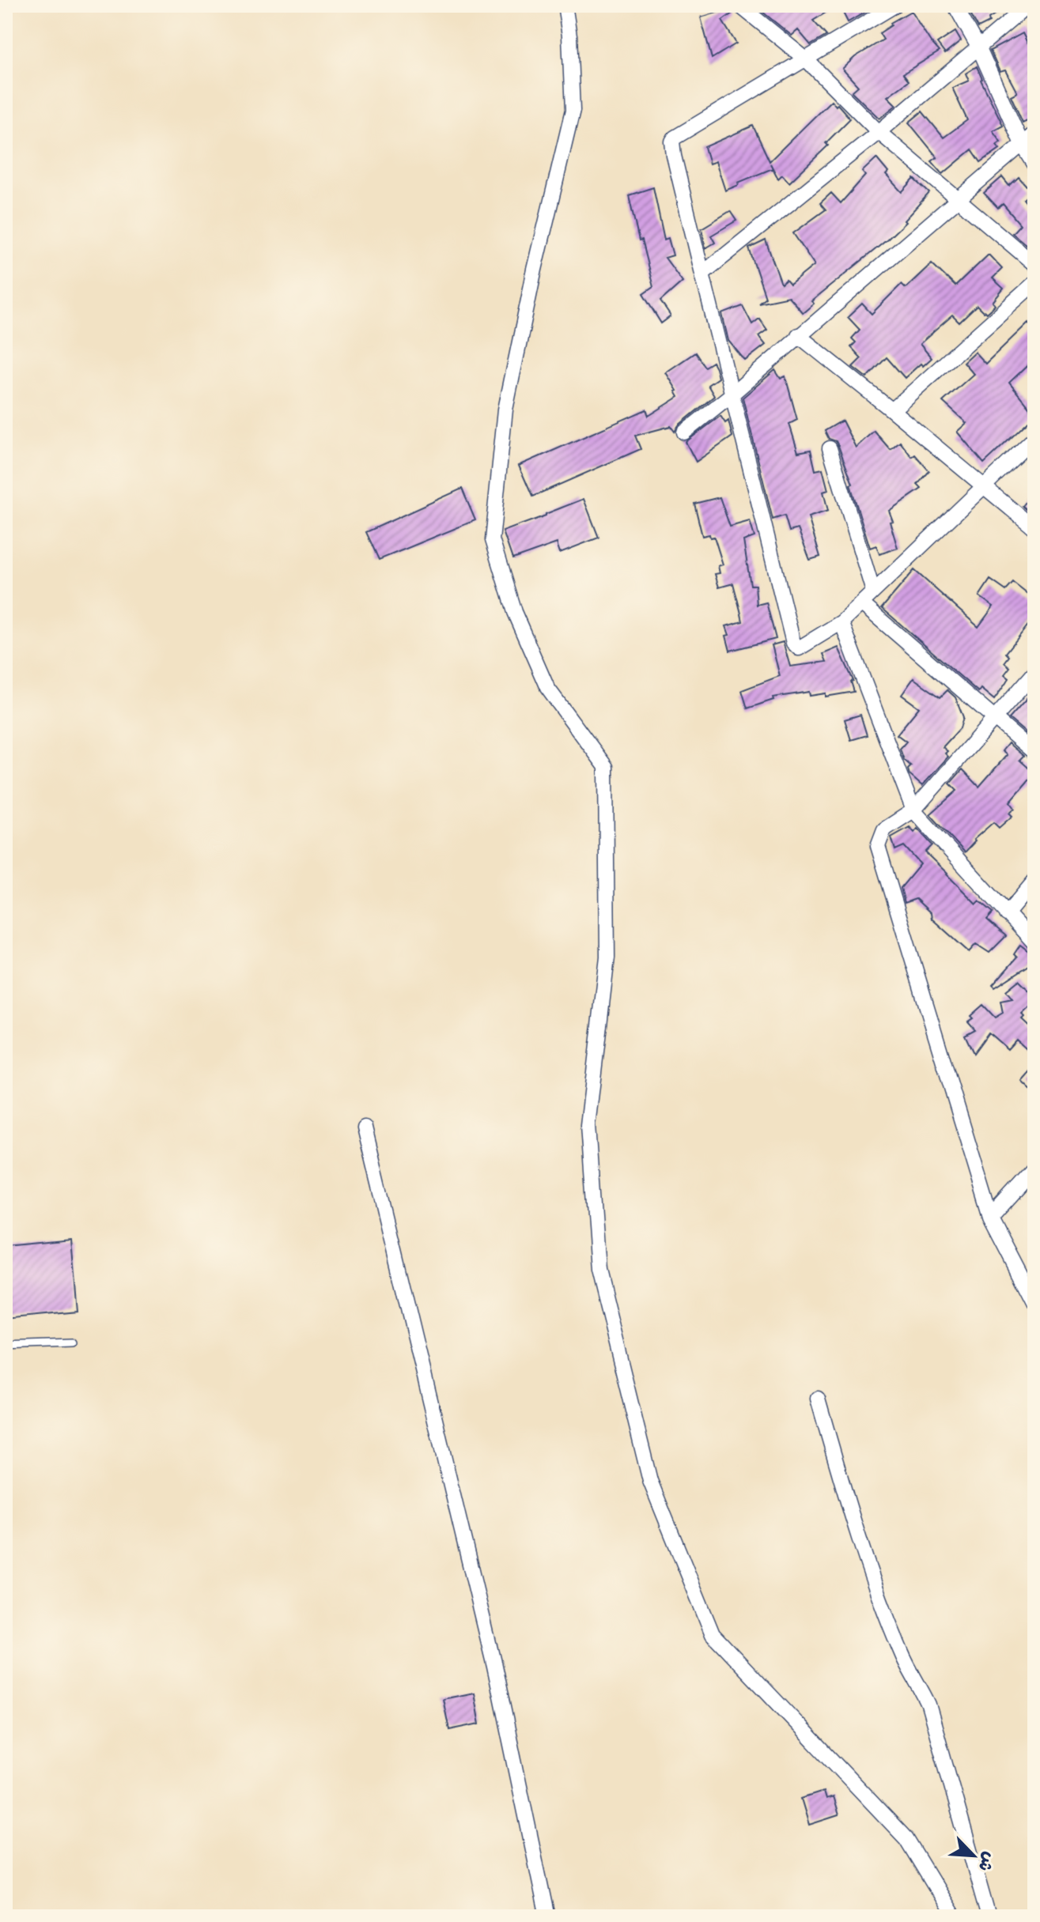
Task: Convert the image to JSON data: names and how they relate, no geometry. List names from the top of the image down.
{
  "north": "bottom right"
}
